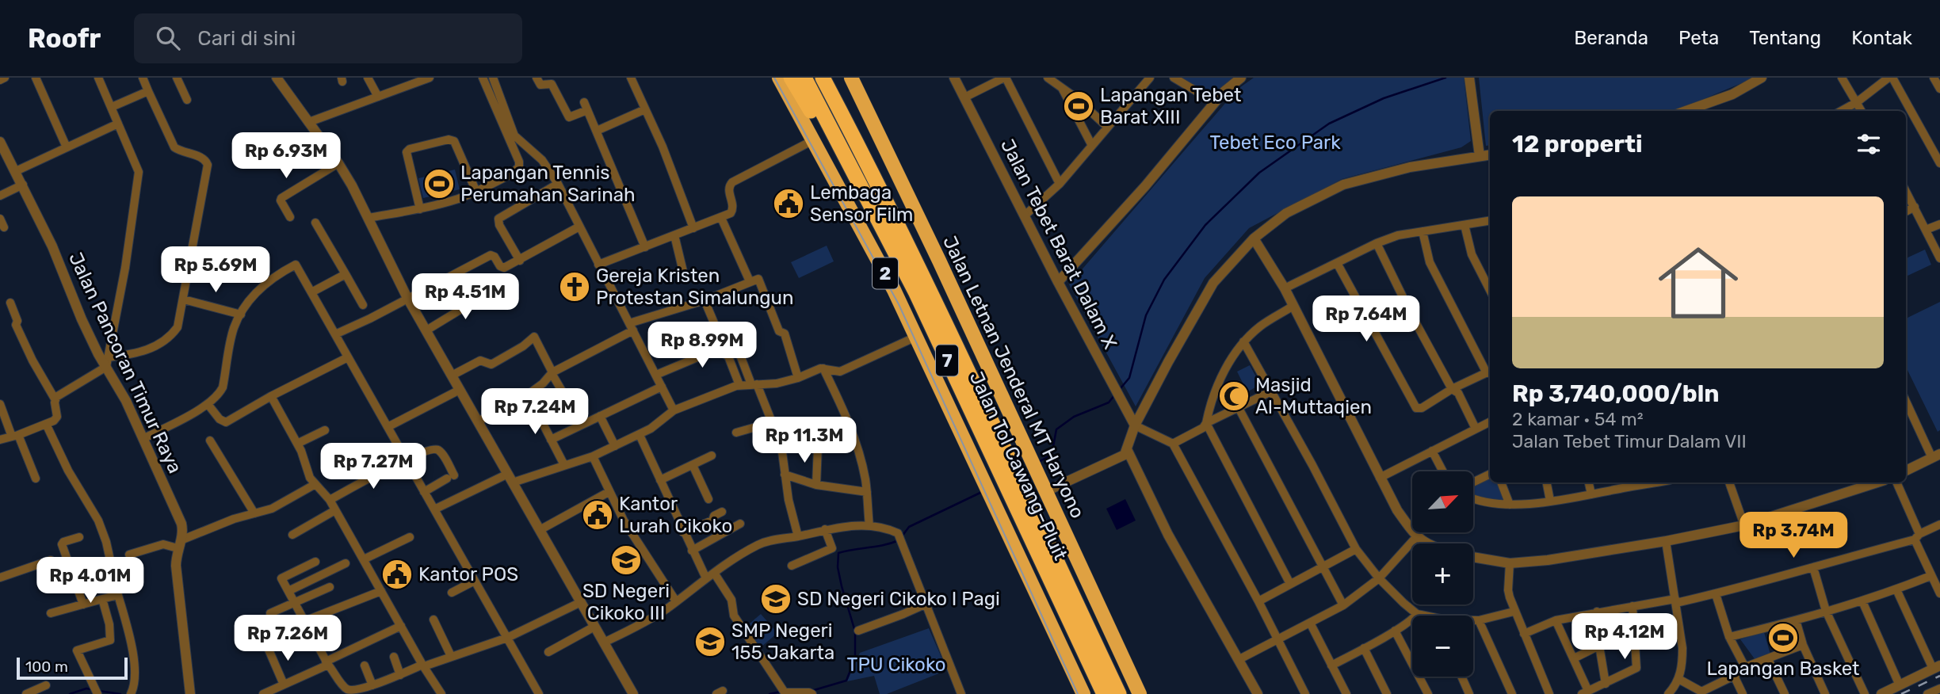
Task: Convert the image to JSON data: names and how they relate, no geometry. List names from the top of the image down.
{
  "streets": {
    "highway": [
      "2",
      "7",
      "Jalan Letnan Jenderal MT Haryono",
      "Jalan Tol Cawang–Pluit"
    ],
    "street": ["Jalan Tebet Barat Dalam X", "Jalan Pancoran Timur Raya"]
  },
  "parks": ["Tebet Eco Park", "TPU Cikoko"],
  "places": {
    "sports": ["Lapangan Tebet Barat XIII", "Lapangan Tennis Perumahan Sarinah", "Lapangan Basket"],
    "public building": ["Lembaga Sensor Film", "Kantor Lurah Cikoko", "Kantor POS"],
    "church": ["Gereja Kristen Protestan Simalungun"],
    "mosque": ["Masjid Al-Muttaqien"],
    "school or university": ["SD Negeri Cikoko III", "SD Negeri Cikoko I Pagi", "SMP Negeri 155 Jakarta"]
  },
  "scale_bar": "100 m",
  "north": "top right",
  "page": {
    "header": "Roofr",
    "search": "Cari di sini",
    "nav": [
      "Beranda",
      "Peta",
      "Tentang",
      "Kontak"
    ],
    "heading": "12 properti",
    "price": [
      "Rp 6.93M",
      "Rp 5.69M",
      "Rp 4.51M",
      "Rp 7.64M",
      "Rp 8.99M",
      "Rp 7.24M",
      "Rp 11.3M",
      "Rp 7.27M",
      "Rp 3.74M",
      "Rp 4.01M",
      "Rp 4.12M",
      "Rp 7.26M"
    ],
    "list": [
      {
        "name": "Rp 3,740,000/bln",
        "note": "2 kamar · 54 m² · Jalan Tebet Timur Dalam VII"
      }
    ],
    "map_buttons": ["+", "−"],
    "scale": "100 m"
  }
}
